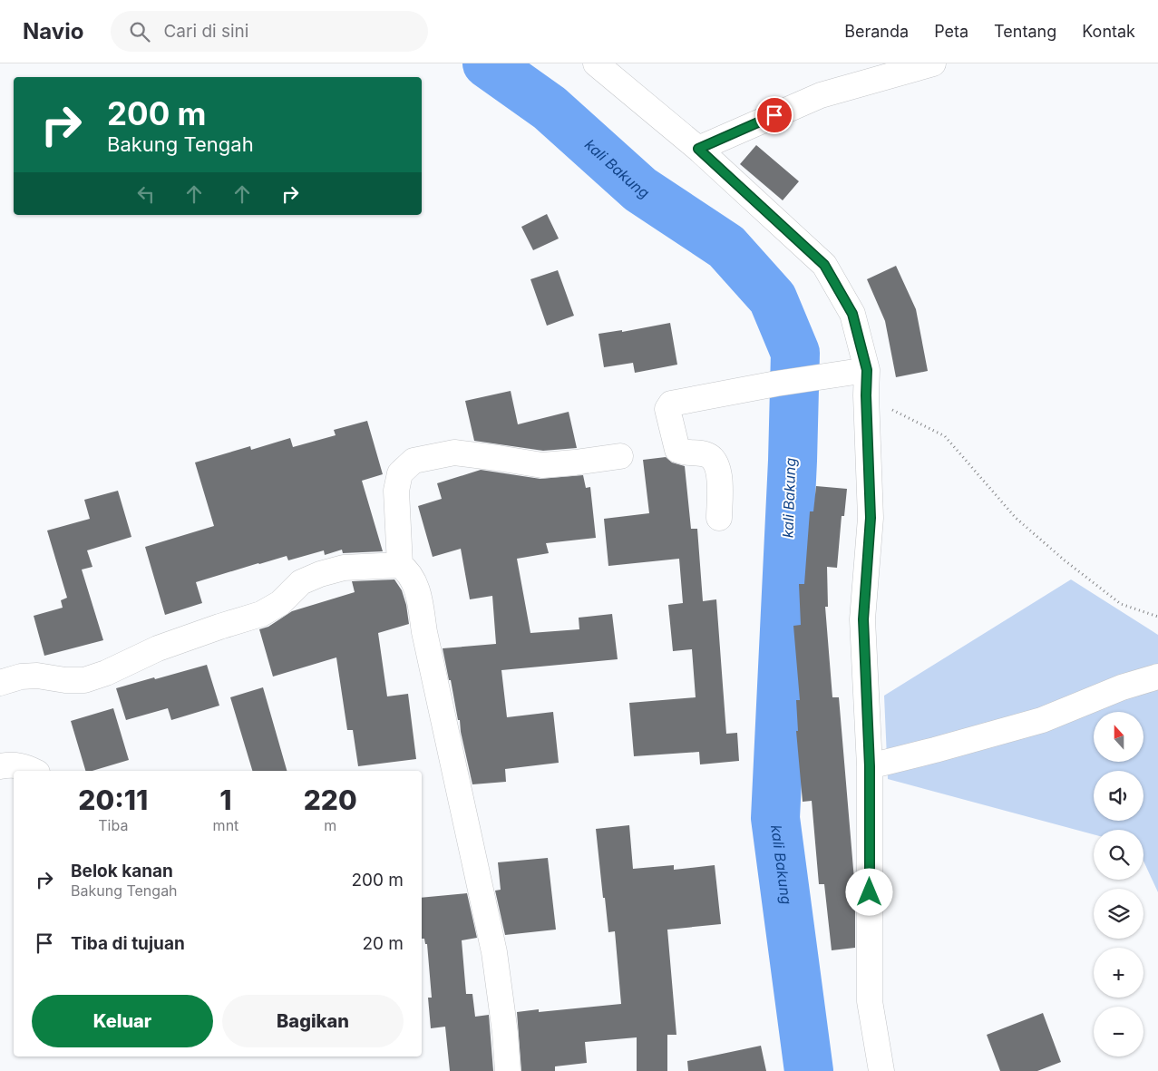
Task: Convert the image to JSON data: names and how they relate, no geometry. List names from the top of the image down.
{
  "water": ["kali Bakung"],
  "north": "top",
  "page": {
    "header": "Navio",
    "search": "Cari di sini",
    "nav": [
      "Beranda",
      "Peta",
      "Tentang",
      "Kontak"
    ],
    "turn": ["200 m", "Bakung Tengah"],
    "map_buttons": ["+", "−"],
    "eta": [
      "20:11",
      "Tiba",
      "1",
      "mnt",
      "220",
      "m"
    ],
    "list": [
      {
        "name": "Belok kanan",
        "note": "Bakung Tengah",
        "value": "200 m"
      },
      {
        "name": "Tiba di tujuan",
        "value": "20 m"
      }
    ],
    "buttons": ["Keluar", "Bagikan"]
  }
}
